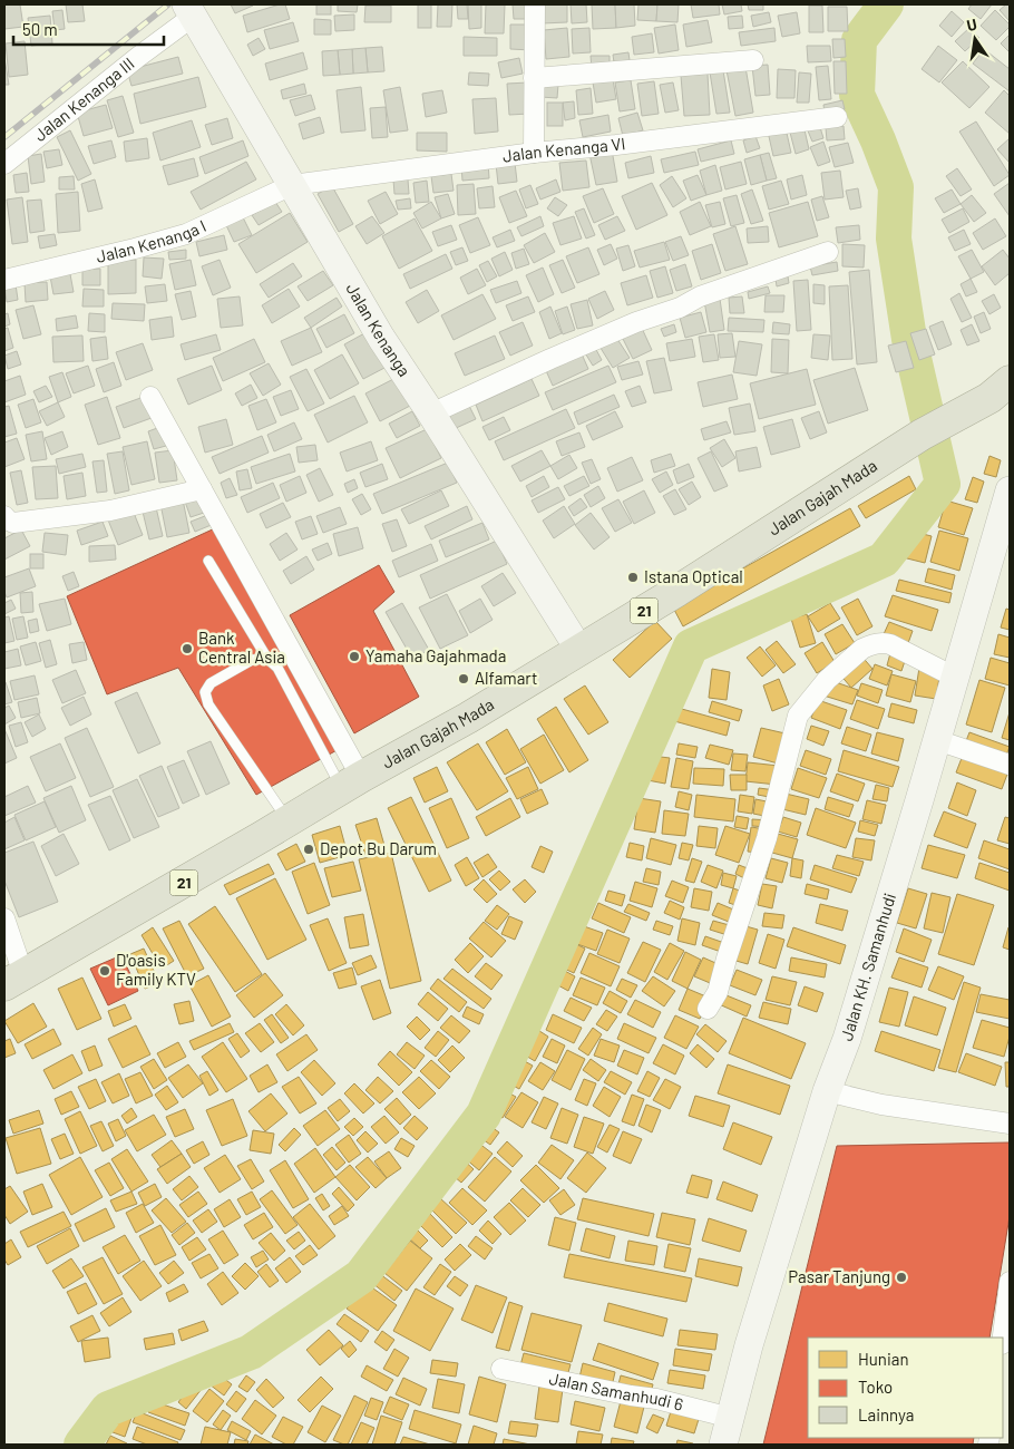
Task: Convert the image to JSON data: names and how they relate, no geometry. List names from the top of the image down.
{
  "streets": {
    "highway": ["Jalan Gajah Mada", "21"],
    "main road": ["Jalan Kenanga", "Jalan KH. Samanhudi"],
    "street": [
      "Jalan Kenanga III",
      "Jalan Kenanga VI",
      "Jalan Kenanga I",
      "Jalan Samanhudi 6"
    ]
  },
  "crossings": [
    ["Jalan Kenanga III", "Jalan Kenanga"],
    ["Jalan Kenanga VI", "Jalan Kenanga I"],
    ["Jalan Kenanga VI", "Jalan Kenanga"],
    ["Jalan Kenanga I", "Jalan Kenanga"],
    ["Jalan Kenanga", "Jalan Gajah Mada"],
    ["Jalan KH. Samanhudi", "Jalan Samanhudi 6"]
  ],
  "places": [
    "Istana Optical",
    "Bank Central Asia",
    "Yamaha Gajahmada",
    "Alfamart",
    "Depot Bu Darum",
    "D'oasis Family KTV",
    "Pasar Tanjung"
  ],
  "legend": ["Hunian", "Toko", "Lainnya"],
  "scale_bar": "50 m",
  "north": "top"
}
